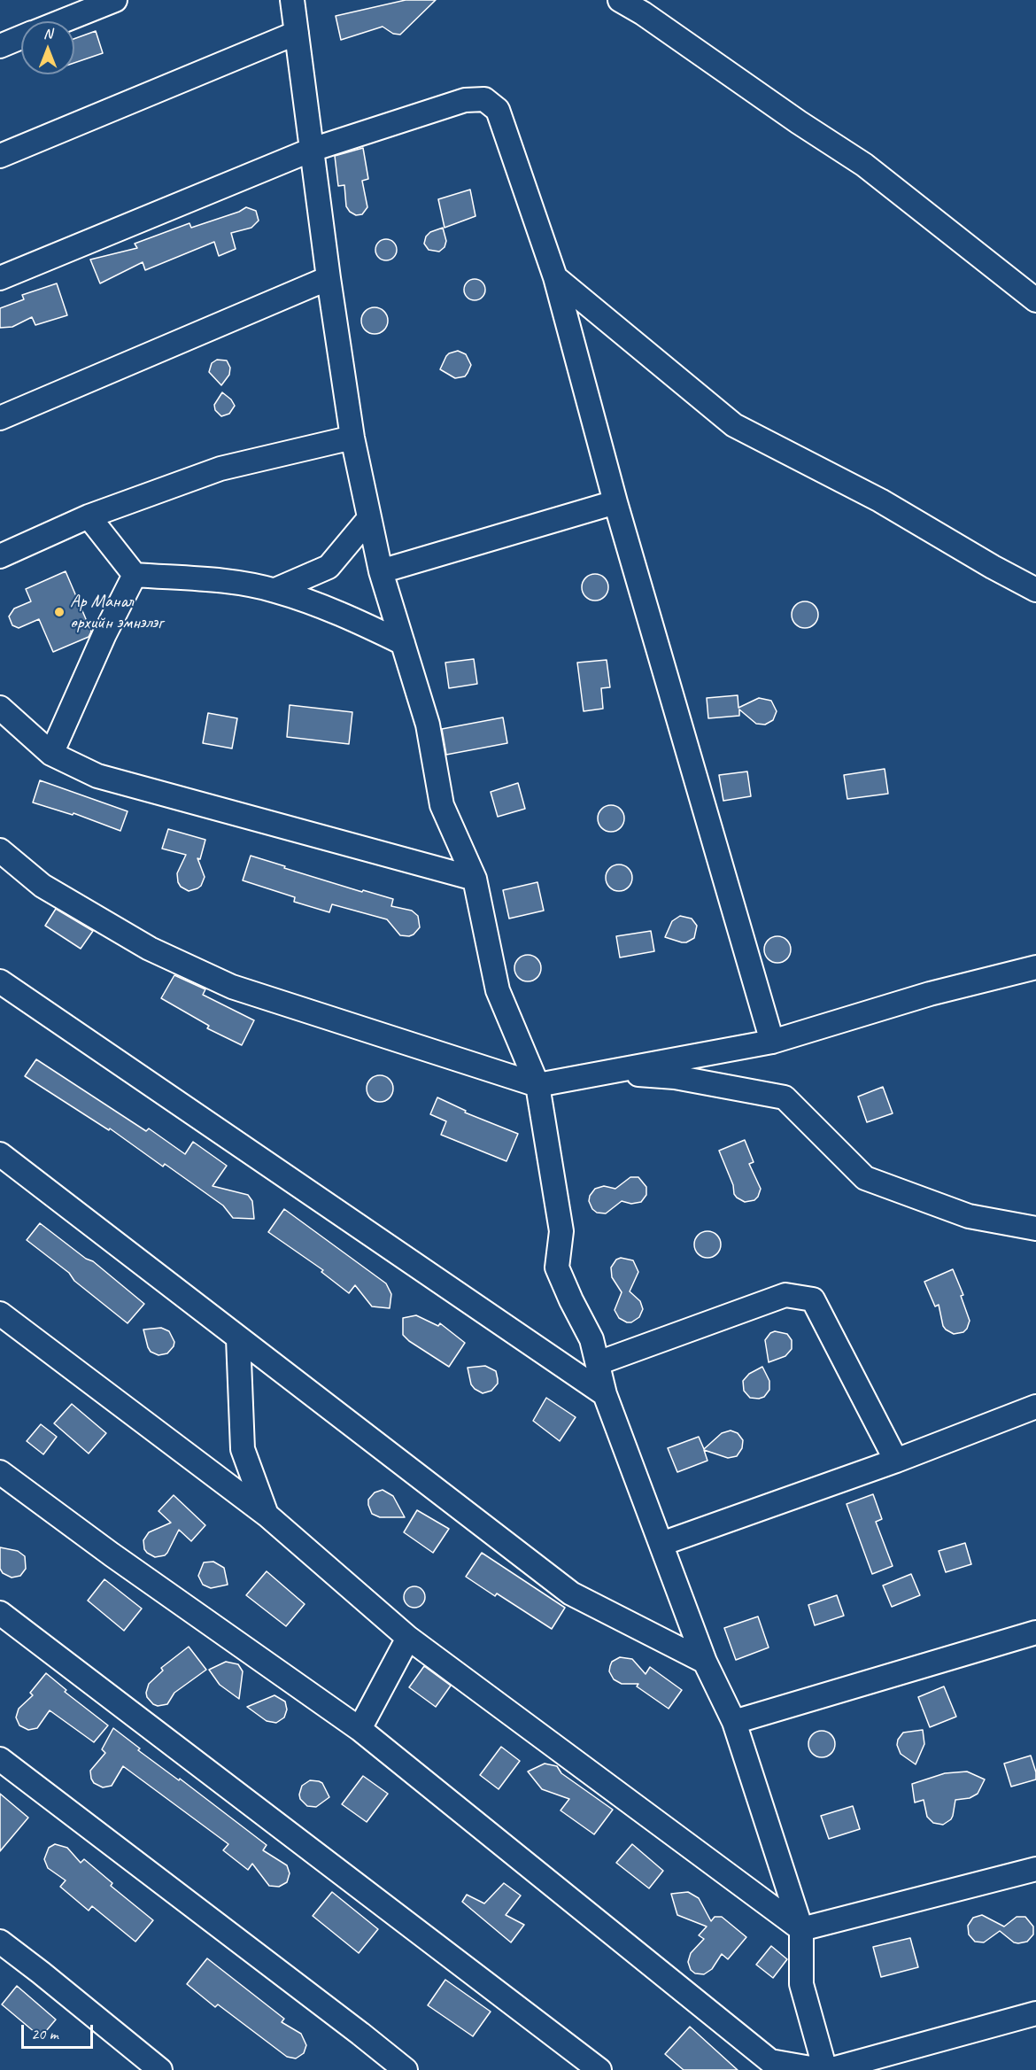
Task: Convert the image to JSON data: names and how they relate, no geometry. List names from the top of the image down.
{
  "places": ["Ар Манал өрхийн эмнэлэг"],
  "scale_bar": "20 m",
  "north": "top"
}
